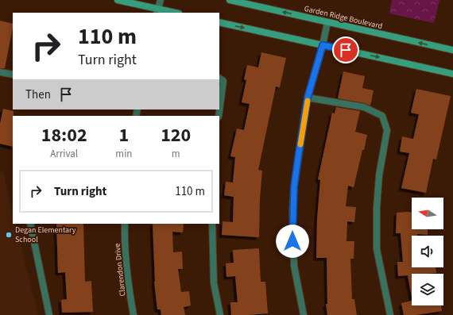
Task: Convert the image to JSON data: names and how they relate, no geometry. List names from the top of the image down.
{
  "streets": {
    "main road": ["Garden Ridge Boulevard"],
    "street": ["Clarendon Drive"]
  },
  "places": ["Degan Elementary School"],
  "north": "left",
  "page": {
    "turn": ["110 m", "Turn right"],
    "then": "Then",
    "eta": [
      "18:02",
      "Arrival",
      "1",
      "min",
      "120",
      "m"
    ],
    "list": [
      {
        "name": "Turn right",
        "value": "110 m"
      }
    ]
  }
}
